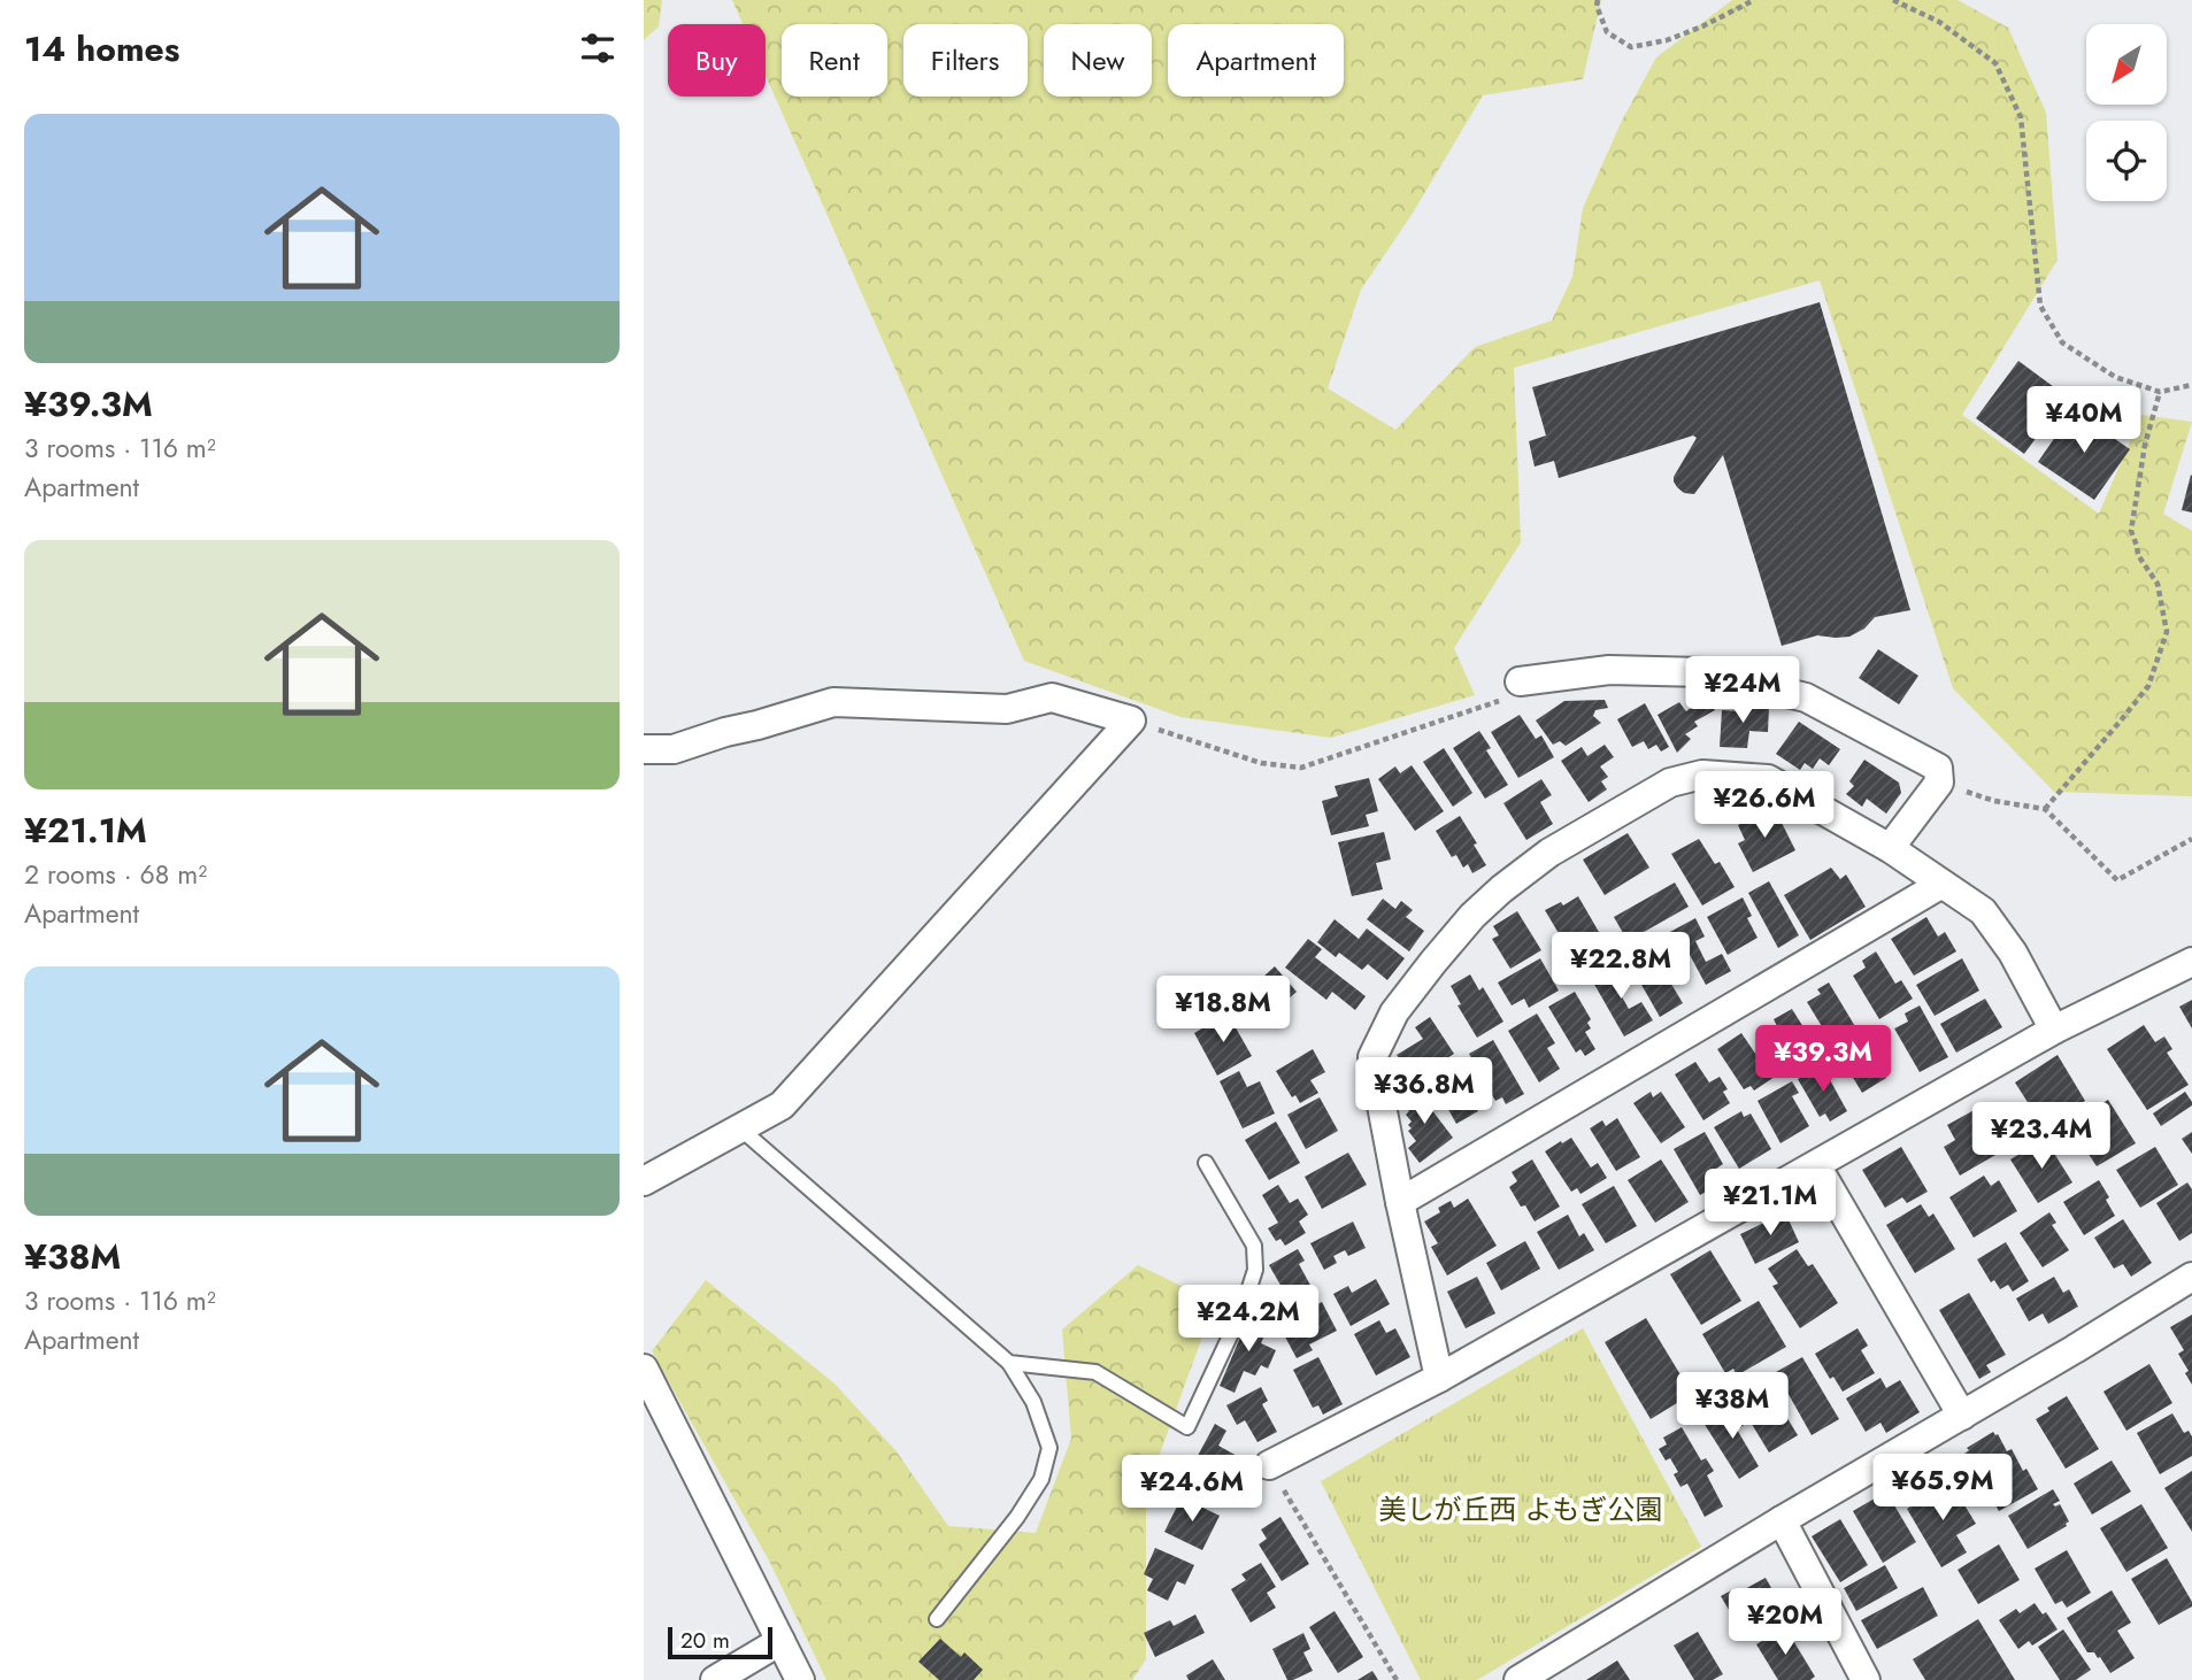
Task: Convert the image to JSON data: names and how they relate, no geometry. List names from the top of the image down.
{
  "parks": ["美しが丘西 よもぎ公園"],
  "scale_bar": "20 m",
  "north": "bottom left",
  "page": {
    "heading": "14 homes",
    "chip": [
      "Buy",
      "Rent",
      "Filters",
      "New",
      "Apartment"
    ],
    "list": [
      {
        "name": "¥39.3M",
        "note": "3 rooms · 116 m² · Apartment"
      },
      {
        "name": "¥21.1M",
        "note": "2 rooms · 68 m² · Apartment"
      },
      {
        "name": "¥38M",
        "note": "3 rooms · 116 m² · Apartment"
      }
    ],
    "price": [
      "¥40M",
      "¥24M",
      "¥26.6M",
      "¥22.8M",
      "¥18.8M",
      "¥39.3M",
      "¥36.8M",
      "¥23.4M",
      "¥21.1M",
      "¥24.2M",
      "¥38M",
      "¥65.9M",
      "¥24.6M",
      "¥20M"
    ],
    "scale": "20 m"
  }
}
